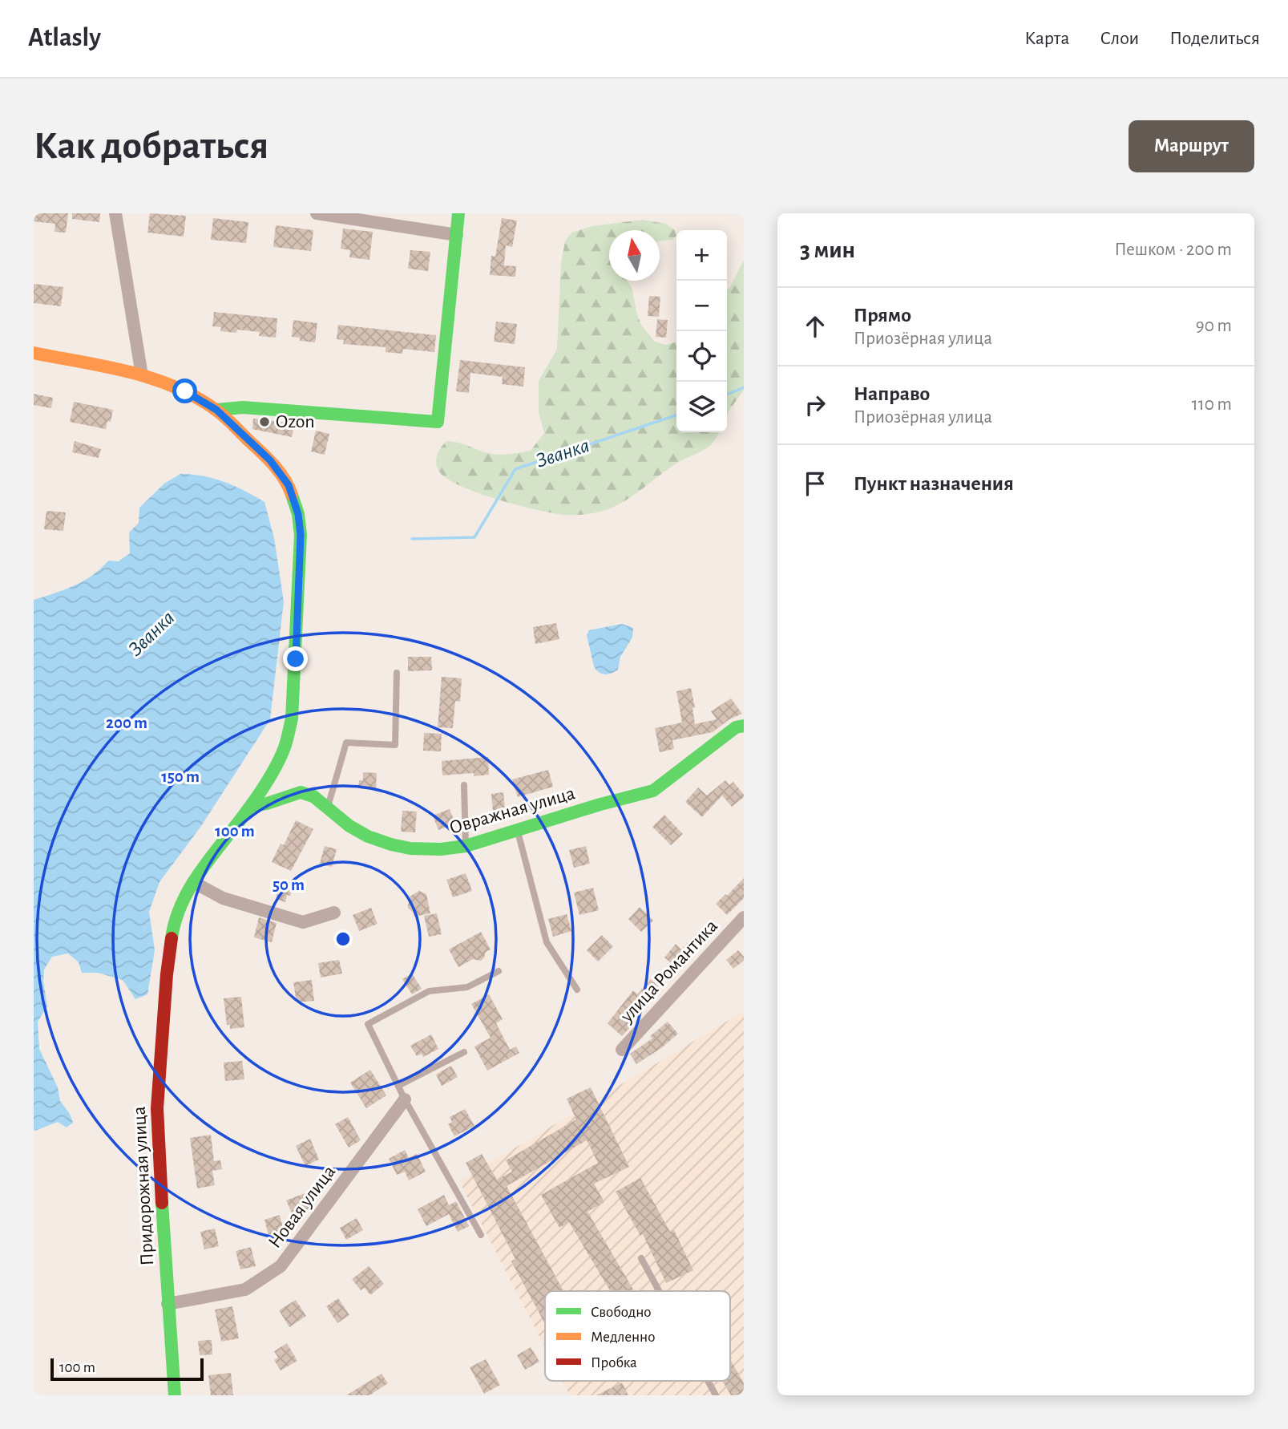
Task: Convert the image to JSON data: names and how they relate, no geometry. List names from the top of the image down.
{
  "streets": {
    "street": [
      "Овражная улица",
      "улица Романтика",
      "Придорожная улица",
      "Новая улица"
    ]
  },
  "crossings": [
    ["Овражная улица", "Придорожная улица"],
    ["Придорожная улица", "Новая улица"]
  ],
  "water": ["Званка"],
  "places": ["Ozon"],
  "legend": ["Свободно", "Медленно", "Пробка"],
  "scale_bar": "100 m",
  "north": "top",
  "page": {
    "header": "Atlasly",
    "nav": ["Карта", "Слои", "Поделиться"],
    "buttons": "Маршрут",
    "title": "Как добраться",
    "heading": ["3 мин", "Пешком · 200 m"],
    "map_buttons": ["+", "−"],
    "list": [
      ["Прямо", "Приозёрная улица", "90 m"],
      ["Направо", "Приозёрная улица", "110 m"],
      "Пункт назначения"
    ],
    "scale": "100 m"
  },
  "rings": [
    "200 m",
    "150 m",
    "100 m",
    "50 m"
  ]
}
